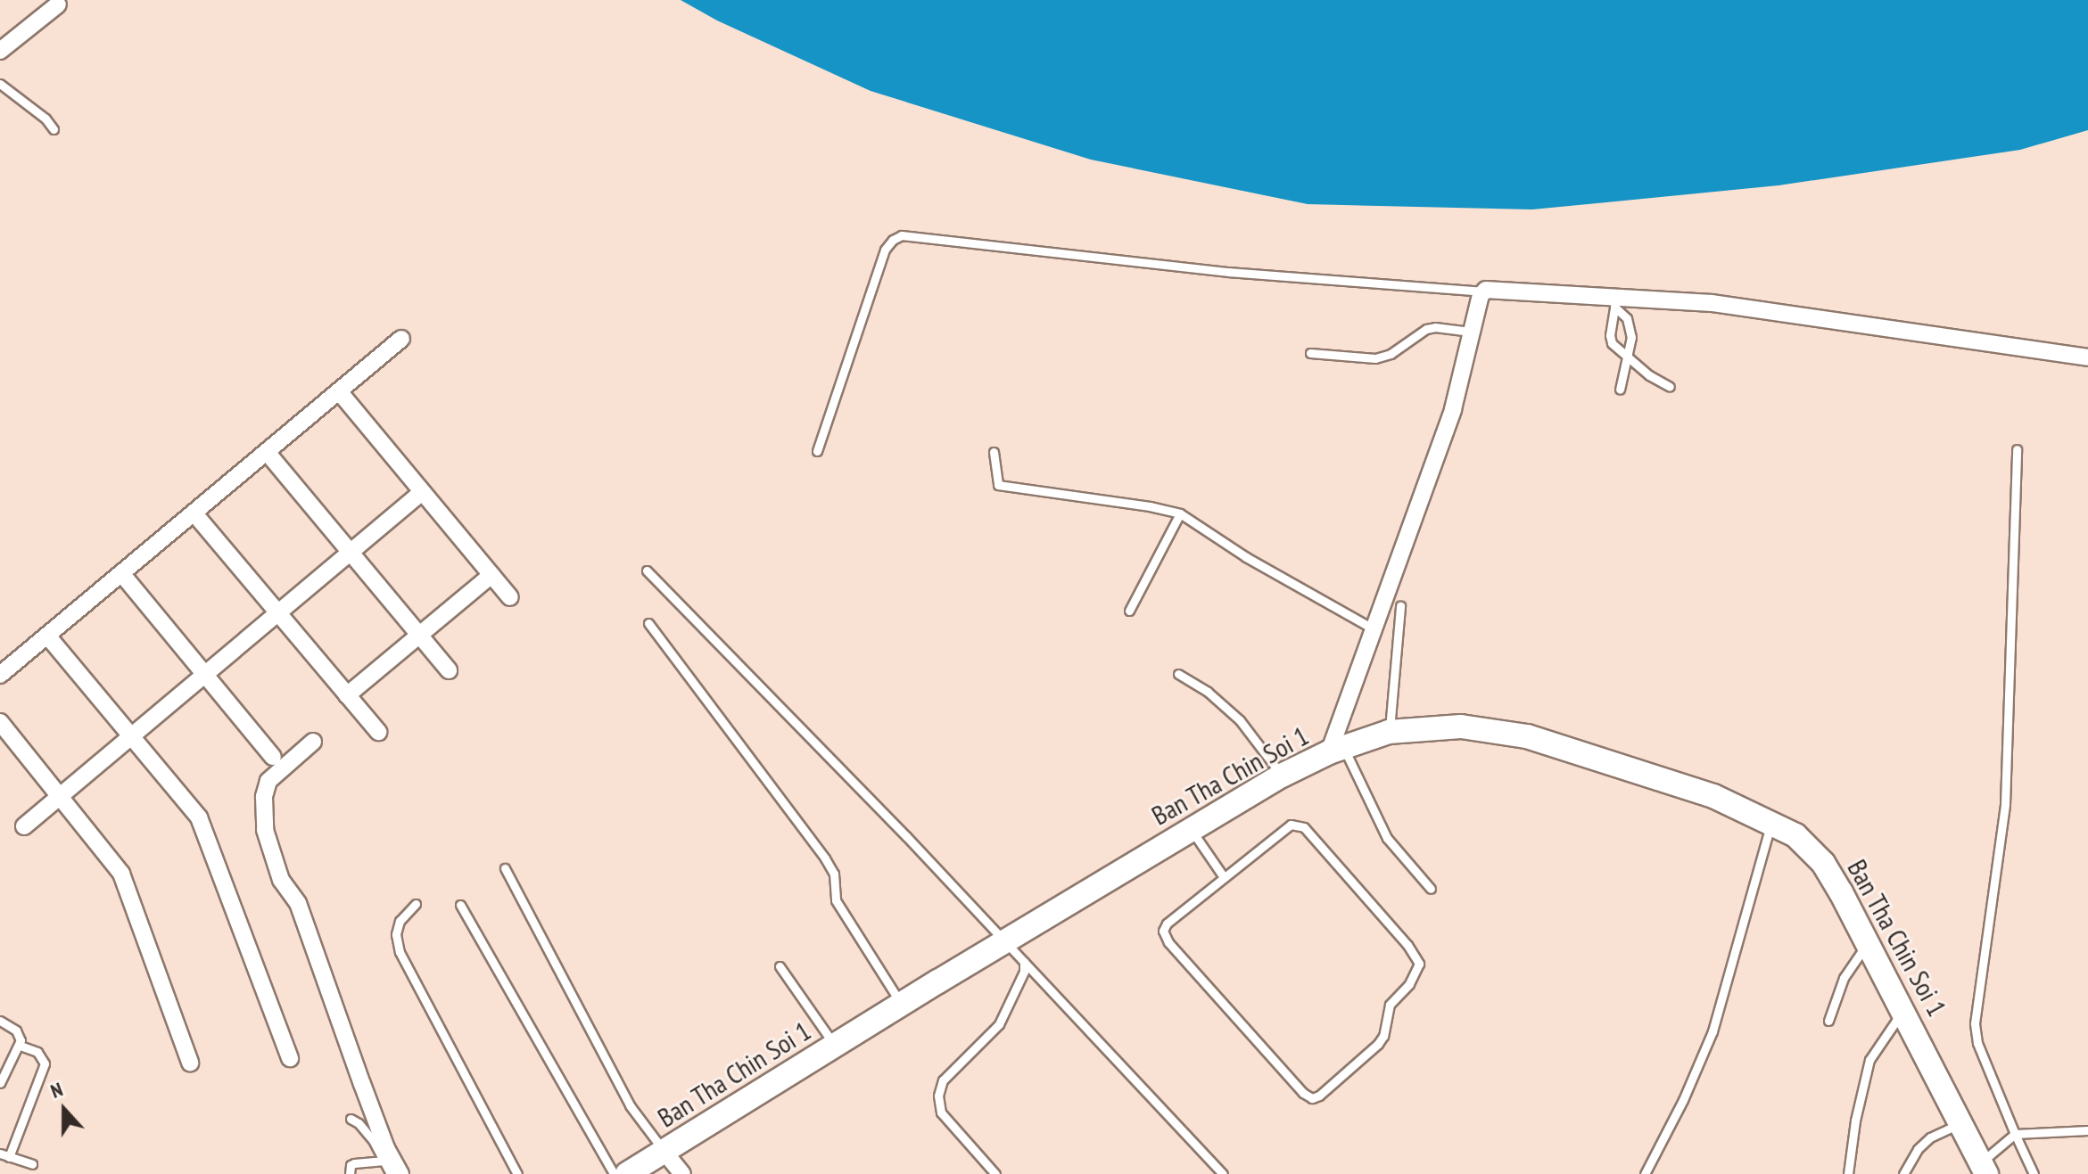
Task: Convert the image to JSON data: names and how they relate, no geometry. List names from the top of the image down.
{
  "streets": {
    "street": ["Ban Tha Chin Soi 1"]
  },
  "north": "top"
}
